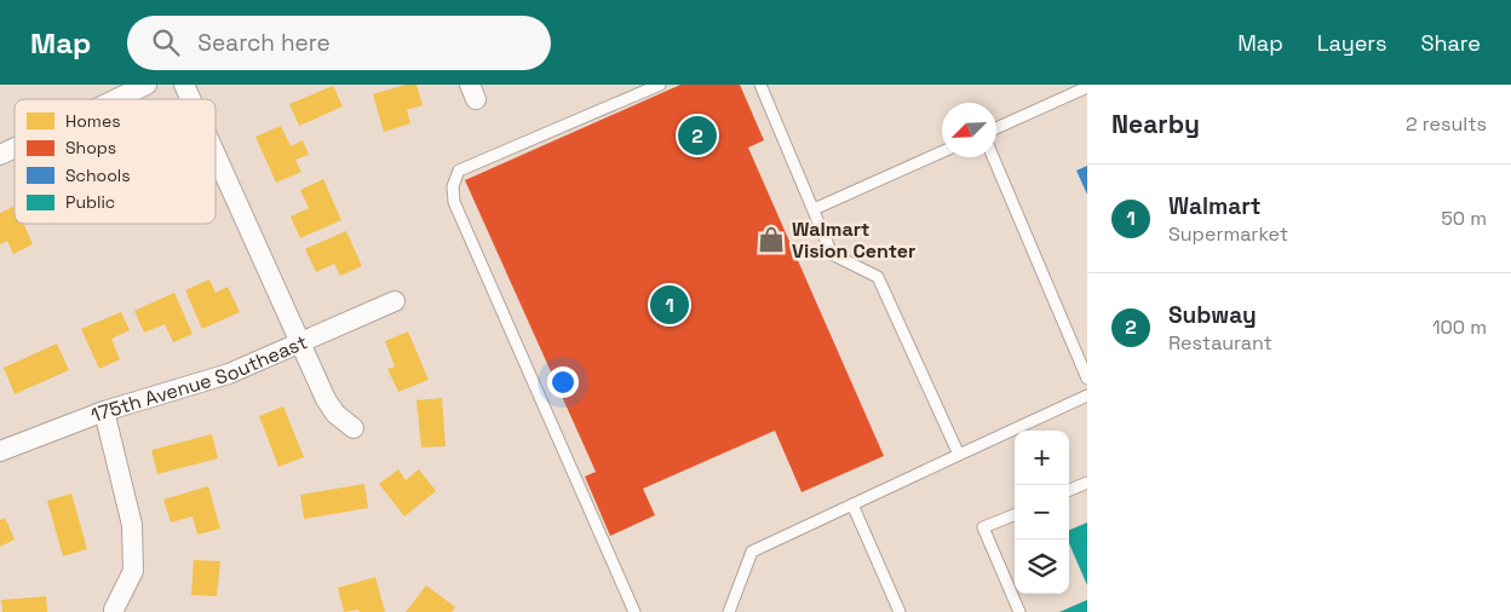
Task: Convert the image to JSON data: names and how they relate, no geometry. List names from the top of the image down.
{
  "streets": {
    "street": ["175th Avenue Southeast"]
  },
  "places": {
    "shop": ["Walmart Vision Center"]
  },
  "legend": [
    "Homes",
    "Shops",
    "Schools",
    "Public"
  ],
  "north": "bottom left",
  "page": {
    "header": "Map",
    "search": "Search here",
    "nav": ["Map", "Layers", "Share"],
    "heading": ["Nearby", "2 results"],
    "pins": ["2", "1"],
    "list": [
      {
        "mark": "1",
        "name": "Walmart",
        "note": "Supermarket",
        "value": "50 m"
      },
      {
        "mark": "2",
        "name": "Subway",
        "note": "Restaurant",
        "value": "100 m"
      }
    ],
    "map_buttons": ["+", "−"]
  }
}
